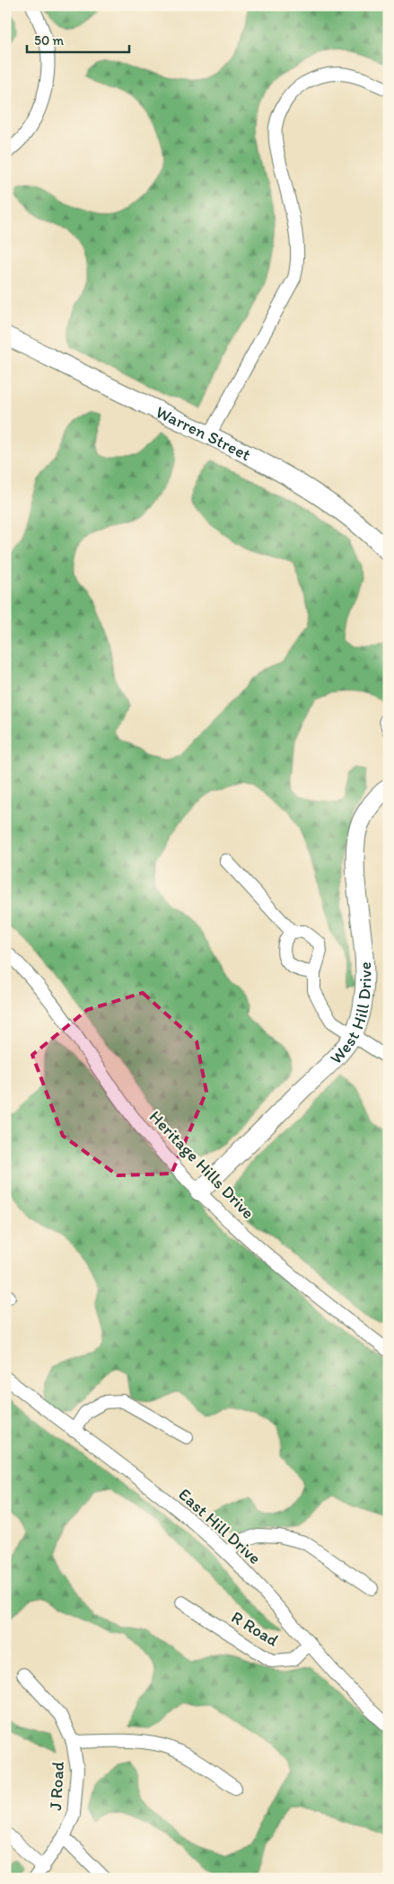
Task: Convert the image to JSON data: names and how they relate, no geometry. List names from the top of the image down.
{
  "streets": {
    "street": [
      "Warren Street",
      "West Hill Drive",
      "Heritage Hills Drive",
      "East Hill Drive",
      "R Road",
      "J Road"
    ]
  },
  "crossings": [
    ["West Hill Drive", "Heritage Hills Drive"],
    ["East Hill Drive", "R Road"]
  ],
  "scale_bar": "50 m"
}
